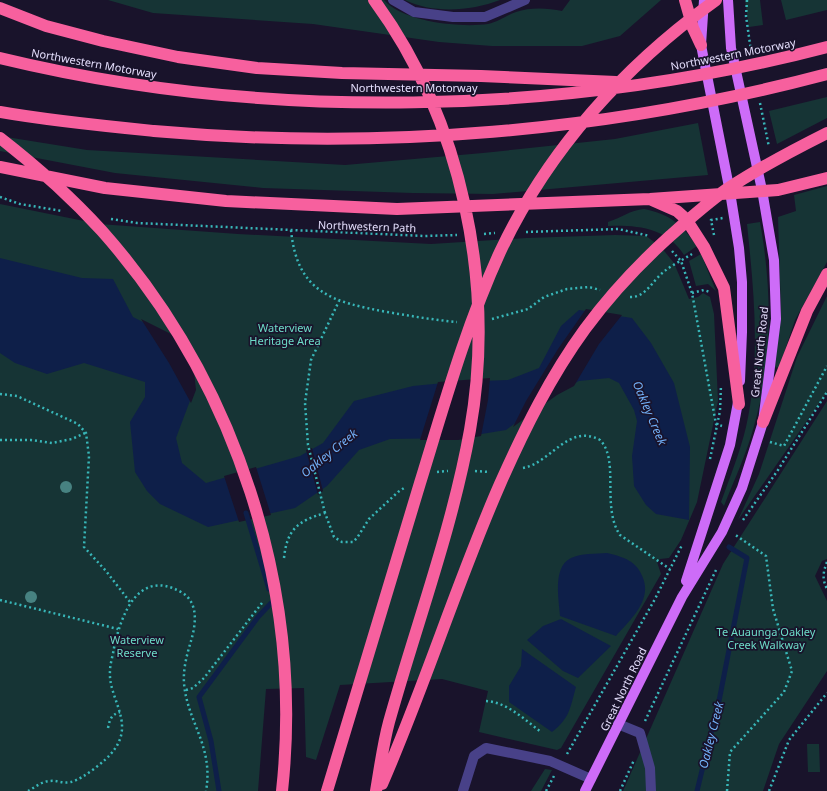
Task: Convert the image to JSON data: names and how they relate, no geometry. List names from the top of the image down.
{
  "streets": {
    "highway": ["Northwestern Motorway"],
    "main road": ["Great North Road"],
    "path": ["Northwestern Path"]
  },
  "water": ["Oakley Creek"],
  "parks": ["Waterview Heritage Area", "Te Auaunga Oakley Creek Walkway", "Waterview Reserve"]
}
